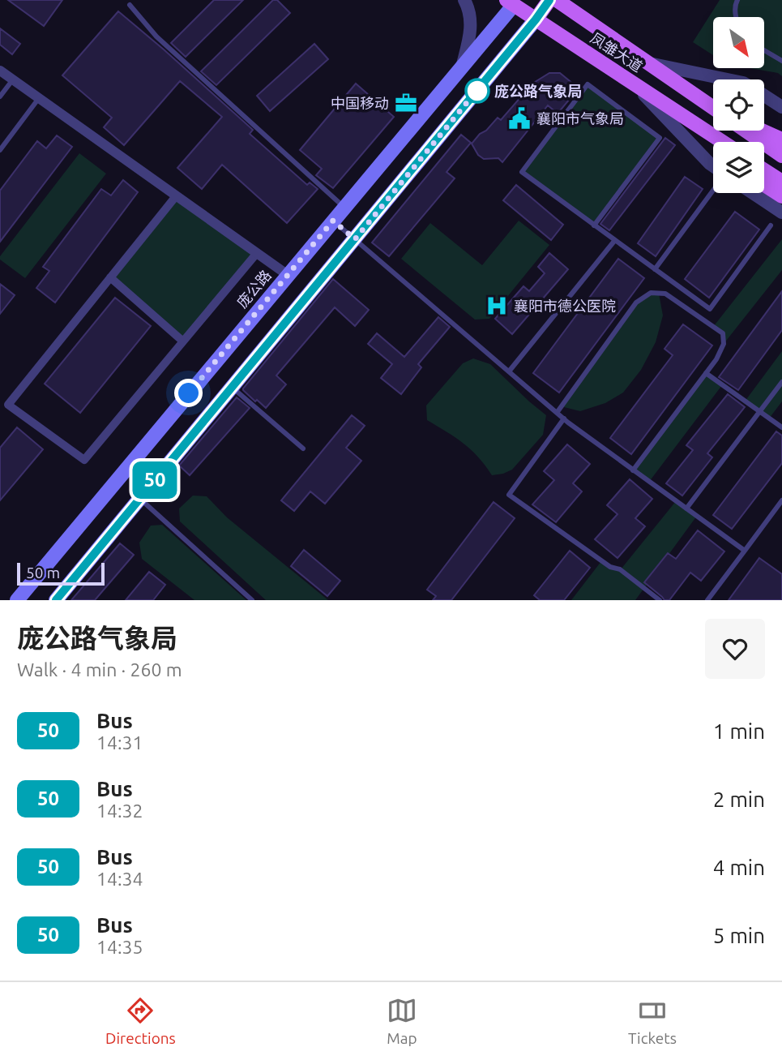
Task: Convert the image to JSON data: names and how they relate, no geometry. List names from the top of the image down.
{
  "streets": {
    "main road": ["凤雏大道", "庞公路"]
  },
  "crossings": [
    ["凤雏大道", "庞公路"]
  ],
  "places": {
    "other": ["庞公路气象局"],
    "office": ["中国移动"],
    "public building": ["襄阳市气象局"],
    "hospital": ["襄阳市德公医院"]
  },
  "lines": ["bus line 50"],
  "scale_bar": "50 m",
  "north": "bottom right",
  "page": {
    "on_map": "50",
    "scale": "50 m",
    "heading": ["庞公路气象局", "Walk · 4 min · 260 m"],
    "list": [
      {
        "mark": "50",
        "name": "Bus",
        "note": "14:31",
        "value": "1 min"
      },
      {
        "mark": "50",
        "name": "Bus",
        "note": "14:32",
        "value": "2 min"
      },
      {
        "mark": "50",
        "name": "Bus",
        "note": "14:34",
        "value": "4 min"
      },
      {
        "mark": "50",
        "name": "Bus",
        "note": "14:35",
        "value": "5 min"
      }
    ],
    "tabs": ["Directions", "Map", "Tickets"]
  }
}
